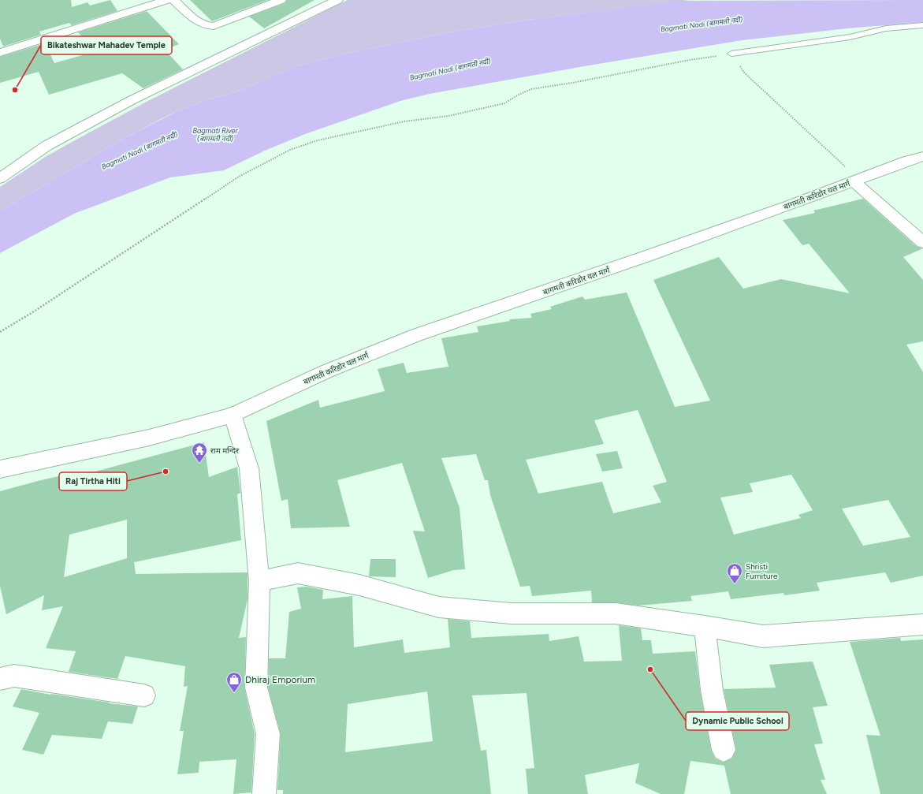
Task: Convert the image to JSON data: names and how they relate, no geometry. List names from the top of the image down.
{
  "streets": {
    "street": ["बागमती करिडोर यल मार्ग"]
  },
  "water": ["Bagmati Nadi (बागमती नदी)", "Bagmati River (बागमती नदी)"],
  "places": {
    "other": ["Bikateshwar Mahadev Temple", "Raj Tirtha Hiti", "Dynamic Public School"],
    "temple": ["राम मन्दिर"],
    "shop": ["Shristi Furniture", "Dhiraj Emporium"]
  }
}
